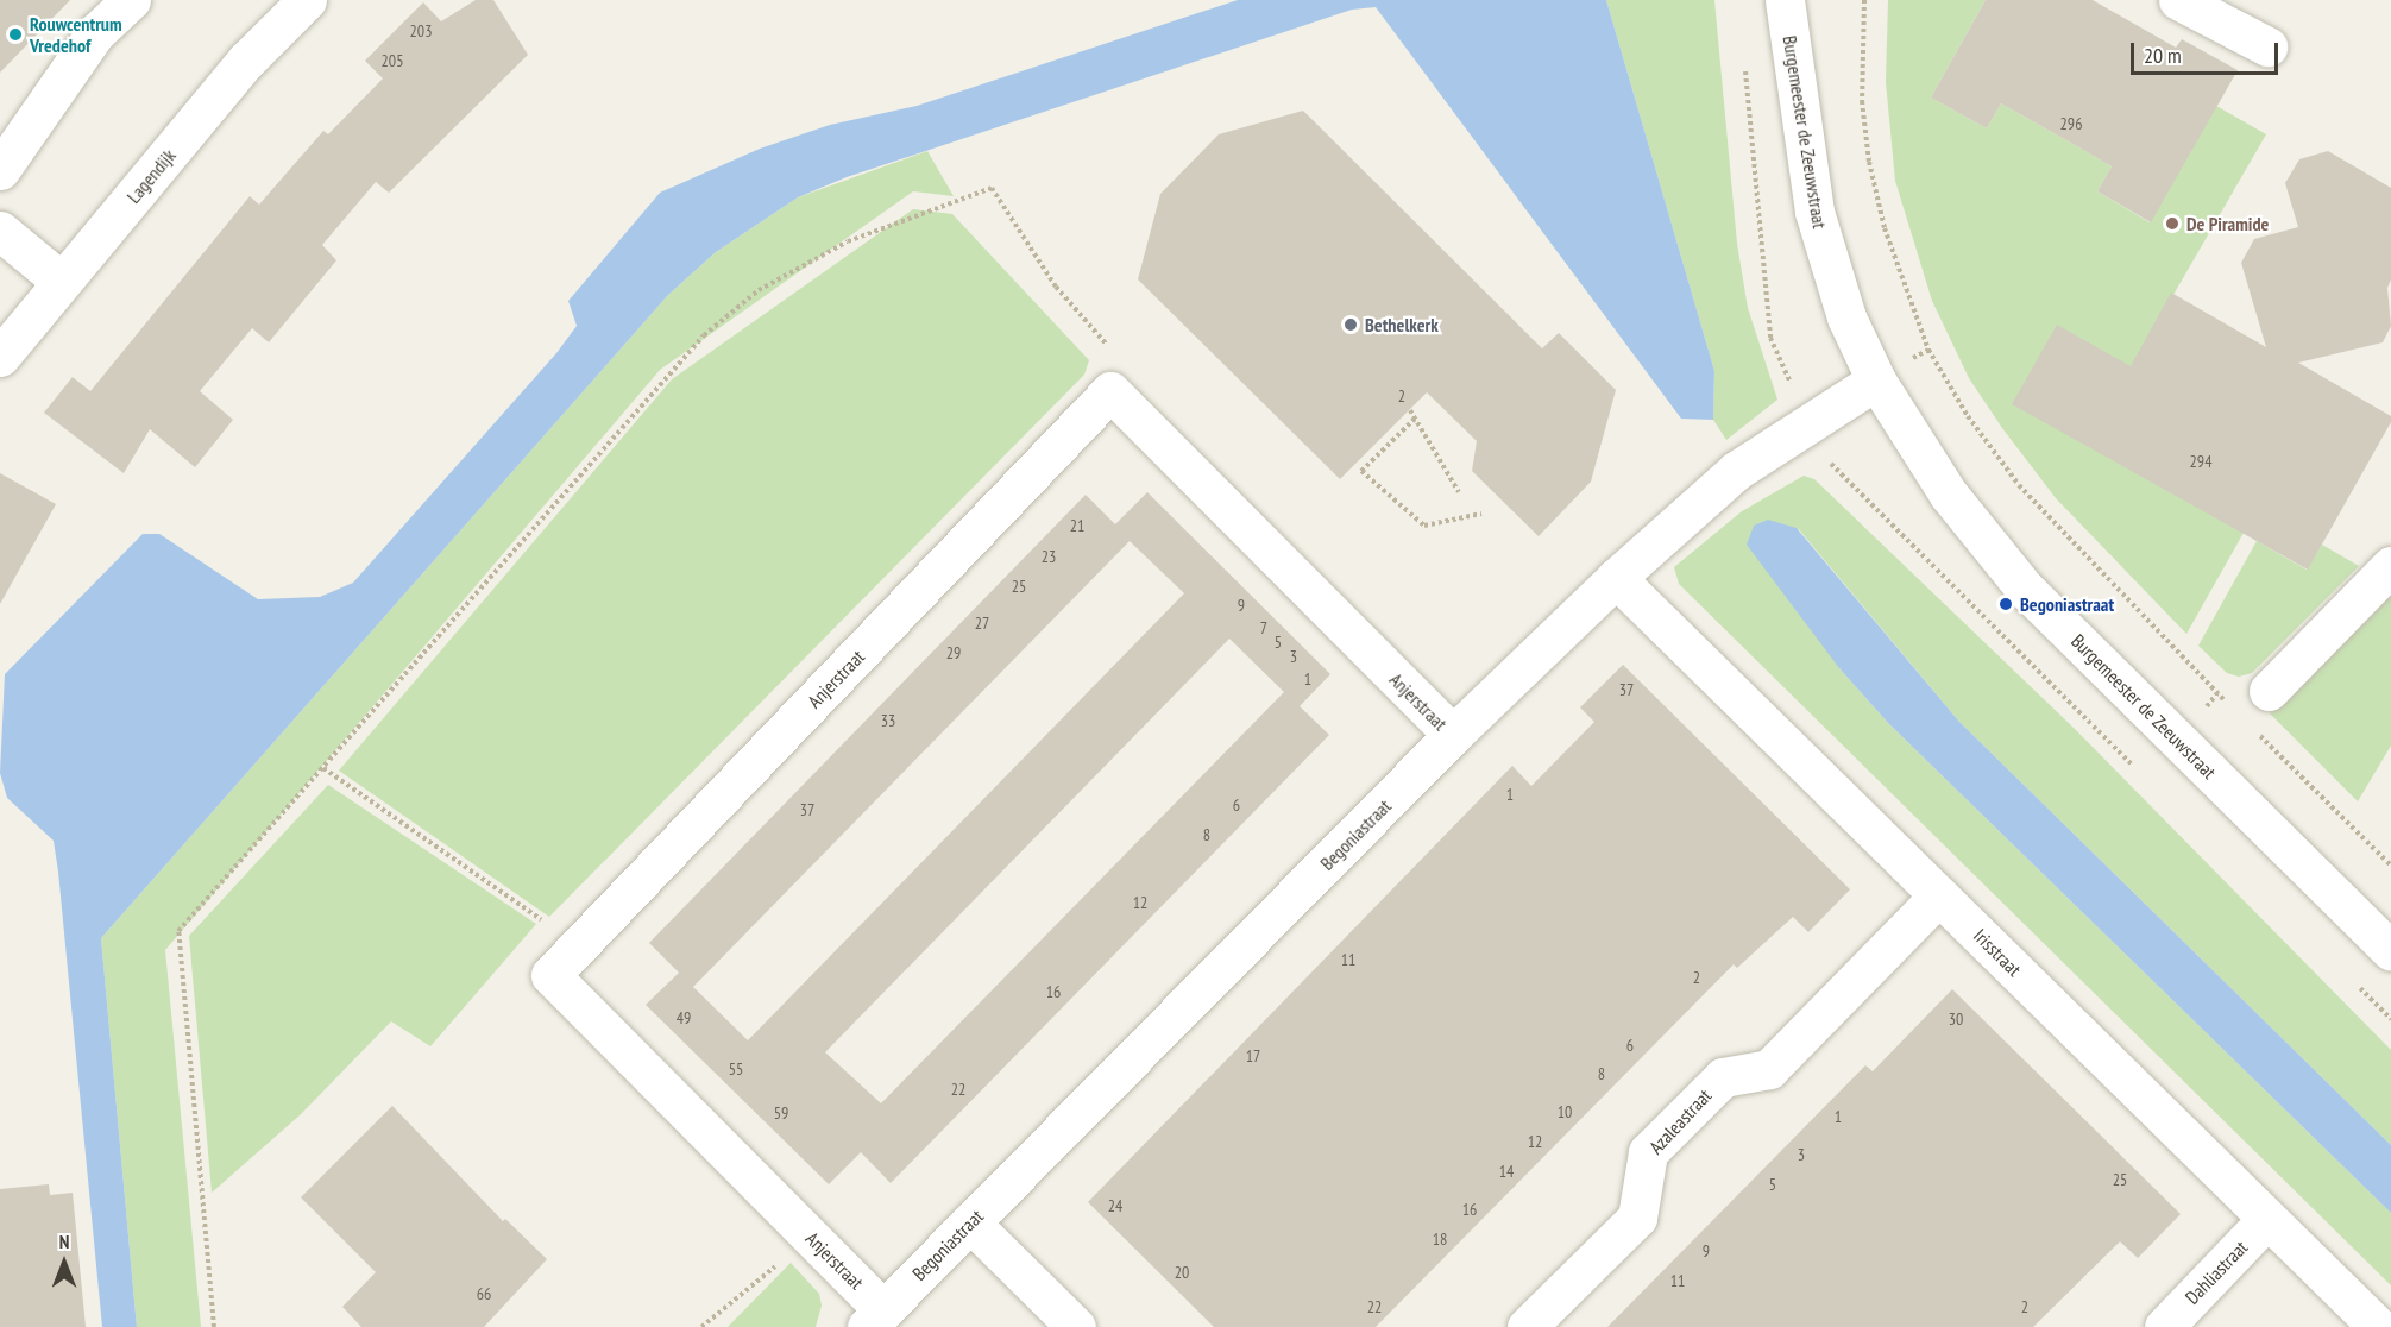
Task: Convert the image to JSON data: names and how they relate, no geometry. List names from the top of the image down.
{
  "streets": {
    "street": [
      "Burgemeester de Zeeuwstraat",
      "Lagendijk",
      "Anjerstraat",
      "Begoniastraat",
      "Irisstraat",
      "Azaleastraat",
      "Dahliastraat"
    ]
  },
  "crossings": [
    ["Burgemeester de Zeeuwstraat", "Begoniastraat"],
    ["Anjerstraat", "Begoniastraat"],
    ["Begoniastraat", "Irisstraat"],
    ["Irisstraat", "Azaleastraat"],
    ["Irisstraat", "Dahliastraat"]
  ],
  "places": [
    "Rouwcentrum Vredehof",
    "De Piramide",
    "Bethelkerk",
    "Begoniastraat"
  ],
  "house_numbers": [
    "203",
    "205",
    "296",
    "2",
    "294",
    "21",
    "23",
    "25",
    "9",
    "27",
    "7",
    "5",
    "29",
    "3",
    "1",
    "37",
    "33",
    "1",
    "6",
    "37",
    "8",
    "12",
    "11",
    "2",
    "16",
    "49",
    "30",
    "6",
    "17",
    "55",
    "8",
    "22",
    "10",
    "59",
    "1",
    "12",
    "3",
    "14",
    "25",
    "5",
    "24",
    "16",
    "18",
    "9",
    "20",
    "11",
    "66",
    "22",
    "2"
  ],
  "scale_bar": "20 m",
  "north": "top"
}
